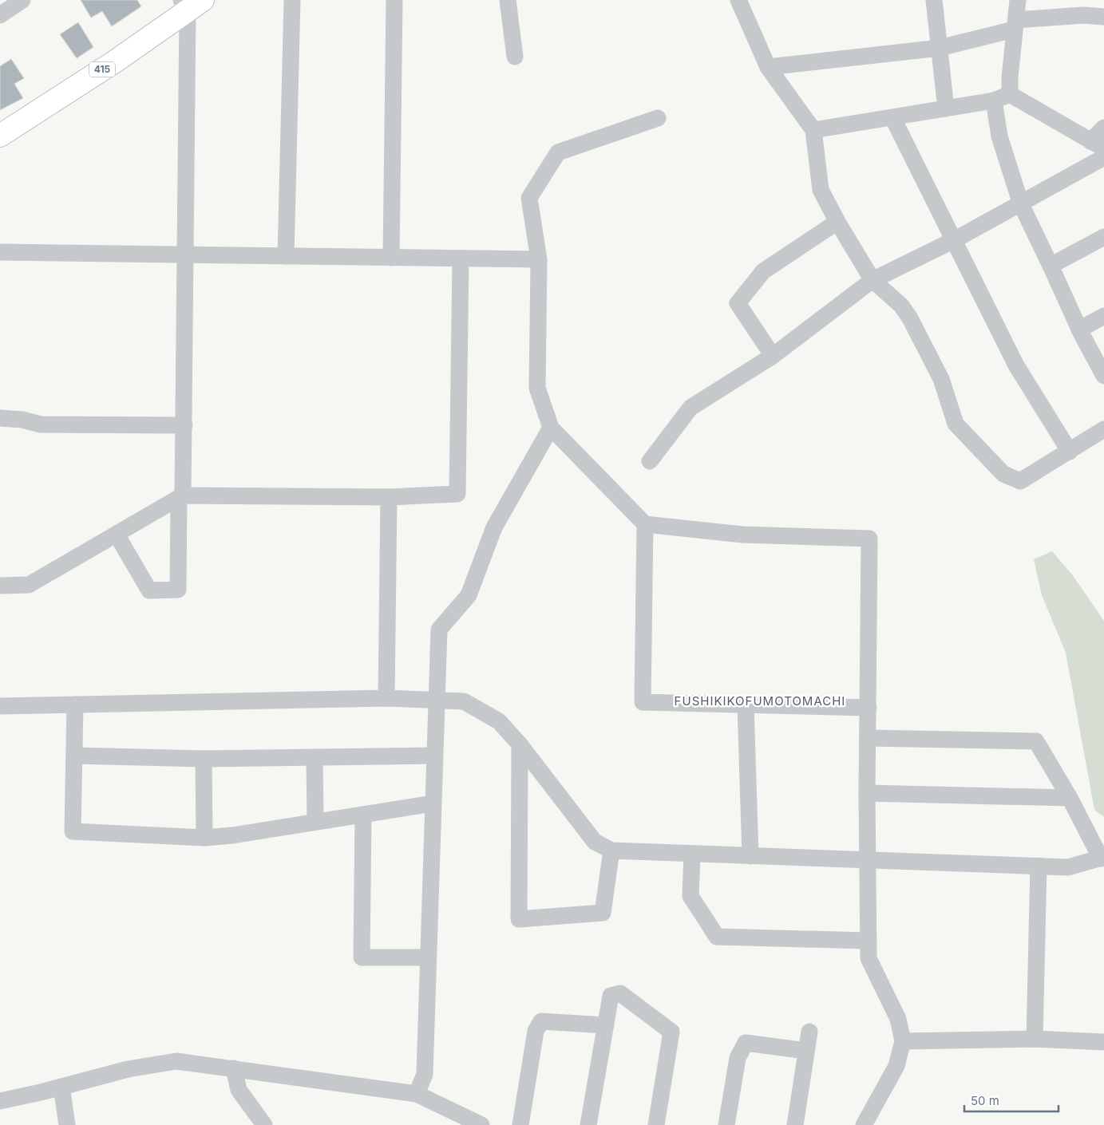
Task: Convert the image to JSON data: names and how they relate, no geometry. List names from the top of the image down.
{
  "streets": {
    "highway": ["415"]
  },
  "districts": ["FUSHIKIKOFUMOTOMACHI"],
  "scale_bar": "50 m"
}
